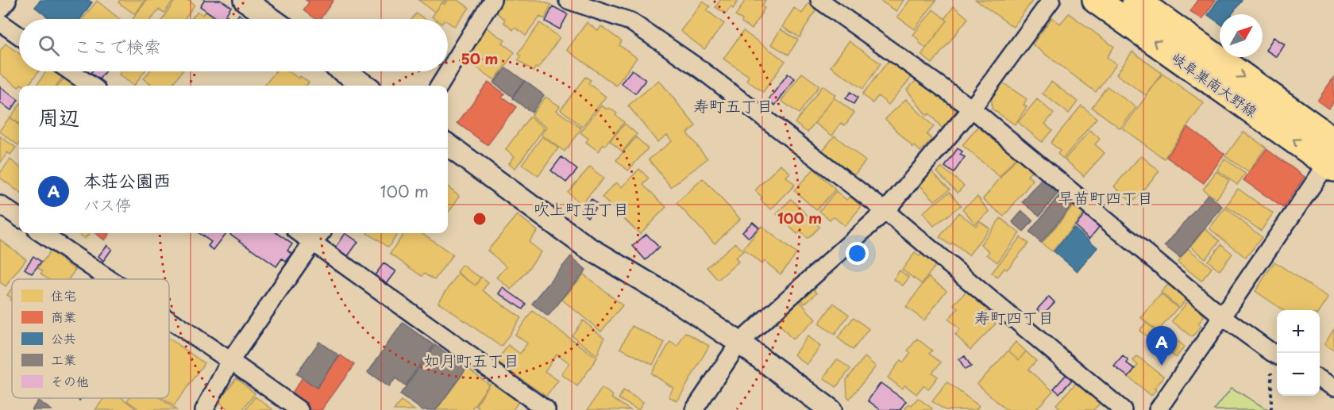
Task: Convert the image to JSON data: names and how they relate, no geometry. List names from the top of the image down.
{
  "streets": {
    "main road": ["岐阜巣南大野線"]
  },
  "districts": [
    "寿町五丁目",
    "早苗町四丁目",
    "吹上町五丁目",
    "寿町四丁目",
    "如月町五丁目"
  ],
  "legend": [
    "住宅",
    "商業",
    "公共",
    "工業",
    "その他"
  ],
  "north": "top right",
  "page": {
    "search": "ここで検索",
    "heading": "周辺",
    "list": [
      {
        "mark": "A",
        "name": "本荘公園西",
        "note": "バス停",
        "value": "100 m"
      }
    ],
    "map_buttons": ["+", "−"],
    "pins": "A"
  },
  "rings": ["50 m", "100 m"]
}
